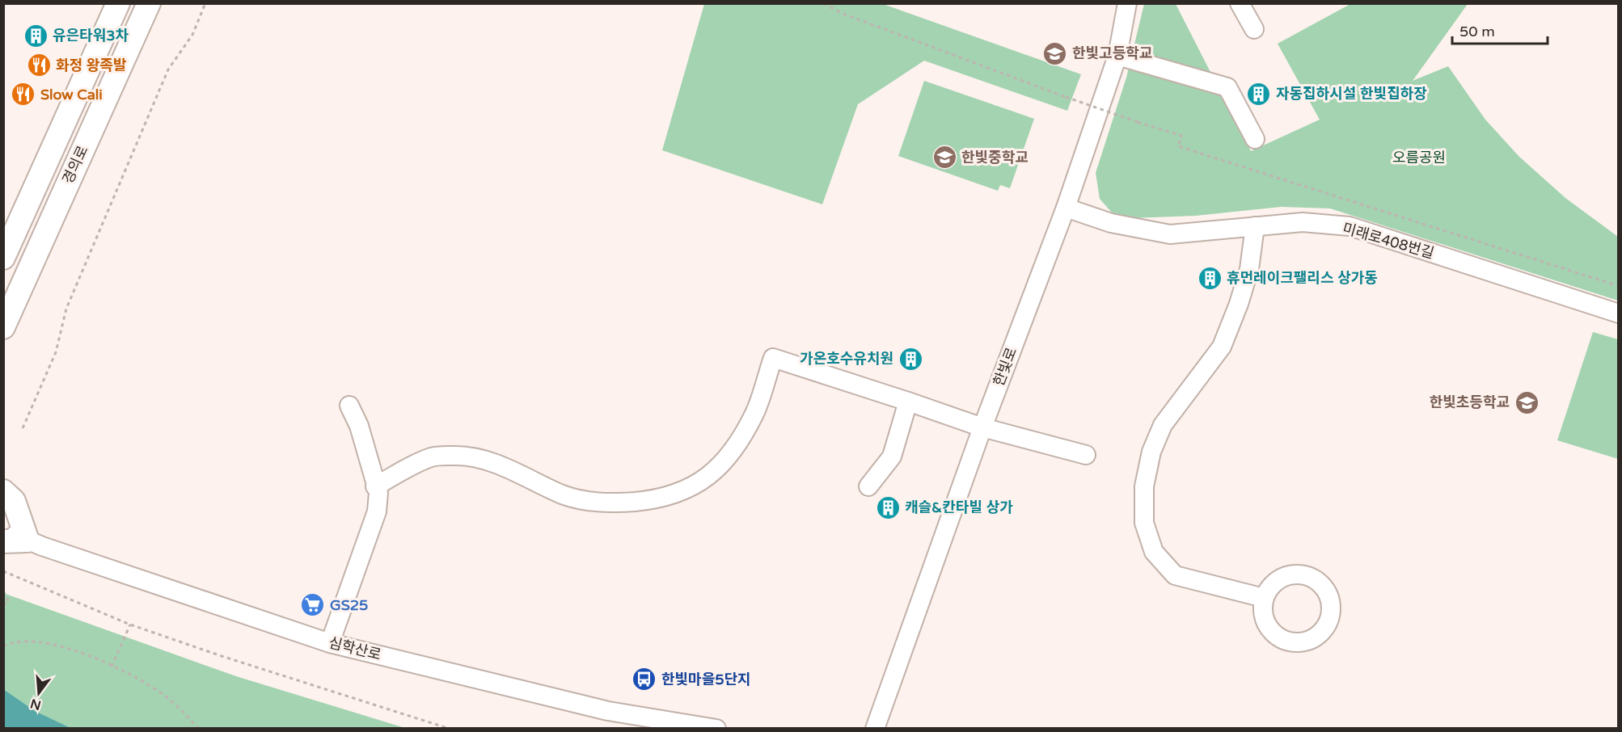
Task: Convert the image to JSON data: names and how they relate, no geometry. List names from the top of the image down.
{
  "streets": {
    "main road": ["경의로"],
    "street": ["미래로408번길", "한빛로", "심학산로"]
  },
  "crossings": [
    ["미래로408번길", "한빛로"]
  ],
  "parks": ["오름공원"],
  "places": {
    "building": [
      "유은타워3차",
      "자동집하시설 한빛집하장",
      "휴먼레이크팰리스 상가동",
      "가온호수유치원",
      "캐슬&칸타빌 상가"
    ],
    "school or university": ["한빛고등학교", "한빛중학교", "한빛초등학교"],
    "restaurant": ["화정 왕족발", "Slow Cali"],
    "supermarket": ["GS25"],
    "bus stop": ["한빛마을5단지"]
  },
  "scale_bar": "50 m",
  "north": "bottom"
}
